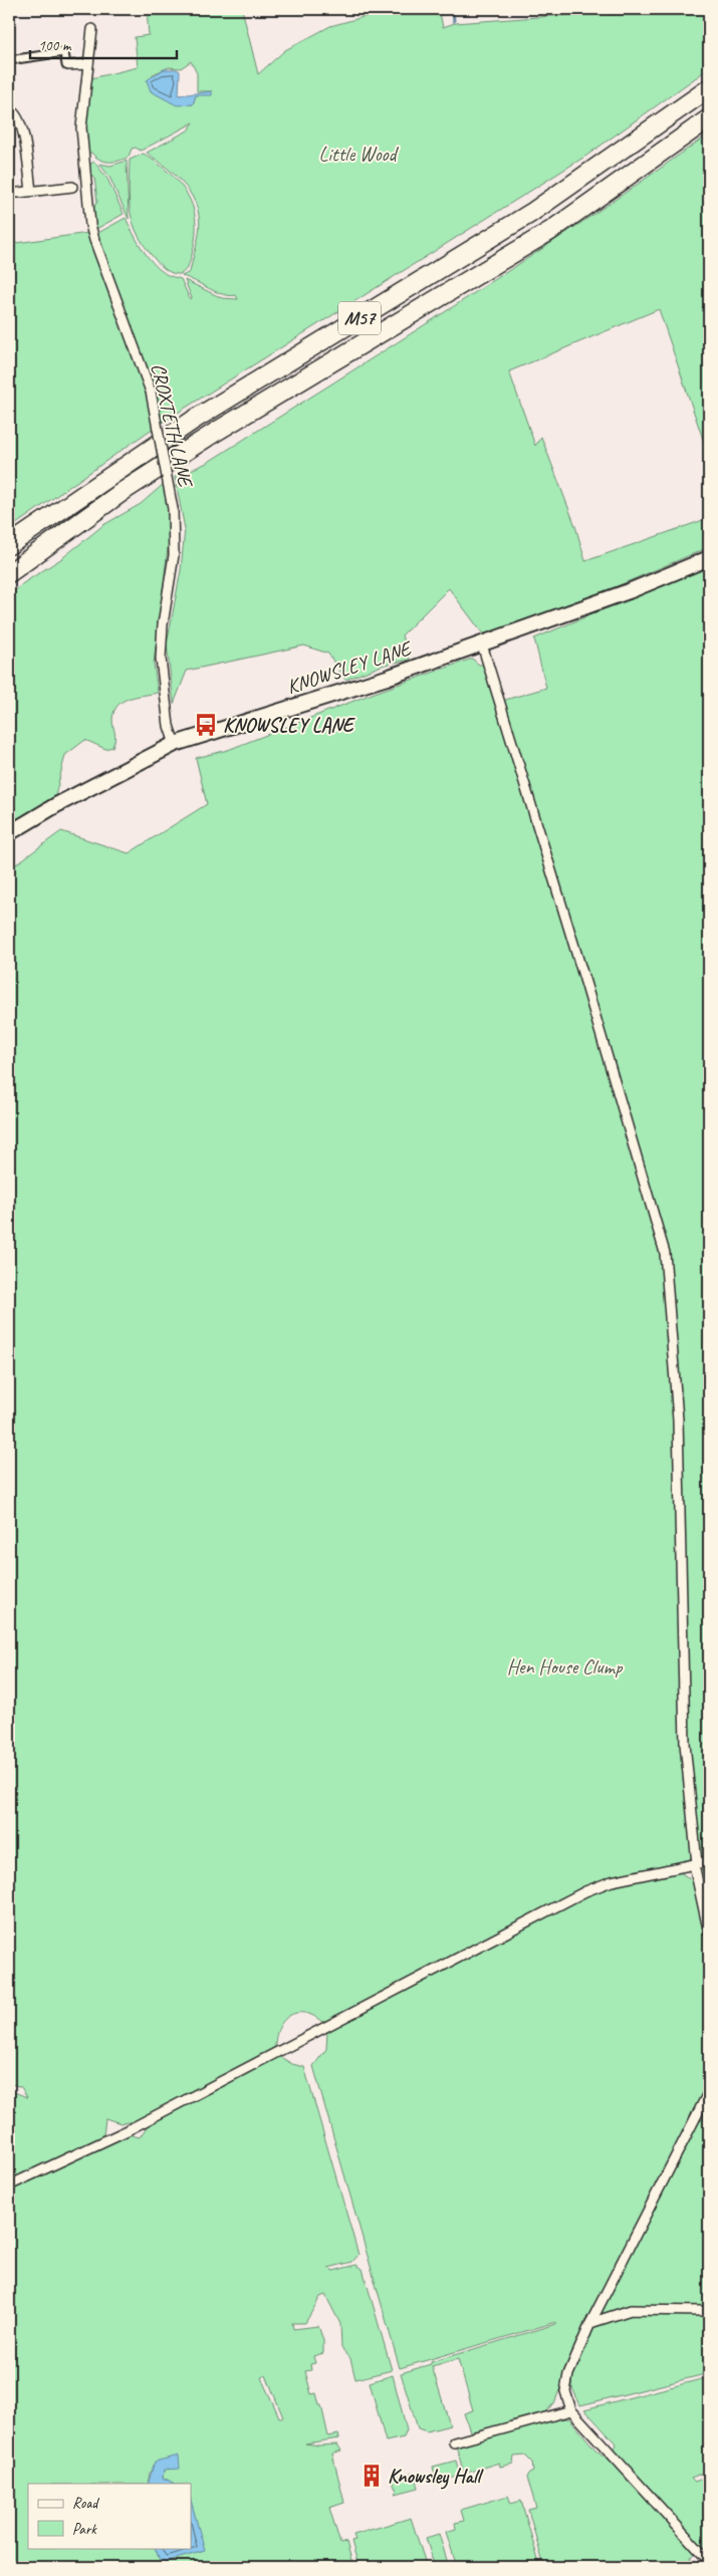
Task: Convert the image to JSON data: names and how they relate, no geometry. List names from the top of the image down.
{
  "streets": {
    "highway": ["M57"],
    "main road": ["KNOWSLEY LANE"],
    "street": ["CROXTETH LANE"]
  },
  "crossings": [
    ["CROXTETH LANE", "KNOWSLEY LANE"]
  ],
  "parks": ["Little Wood", "Hen House Clump"],
  "places": {
    "bus stop": ["KNOWSLEY LANE"],
    "building": ["Knowsley Hall"]
  },
  "legend": ["Road", "Park"],
  "scale_bar": "100 m"
}
